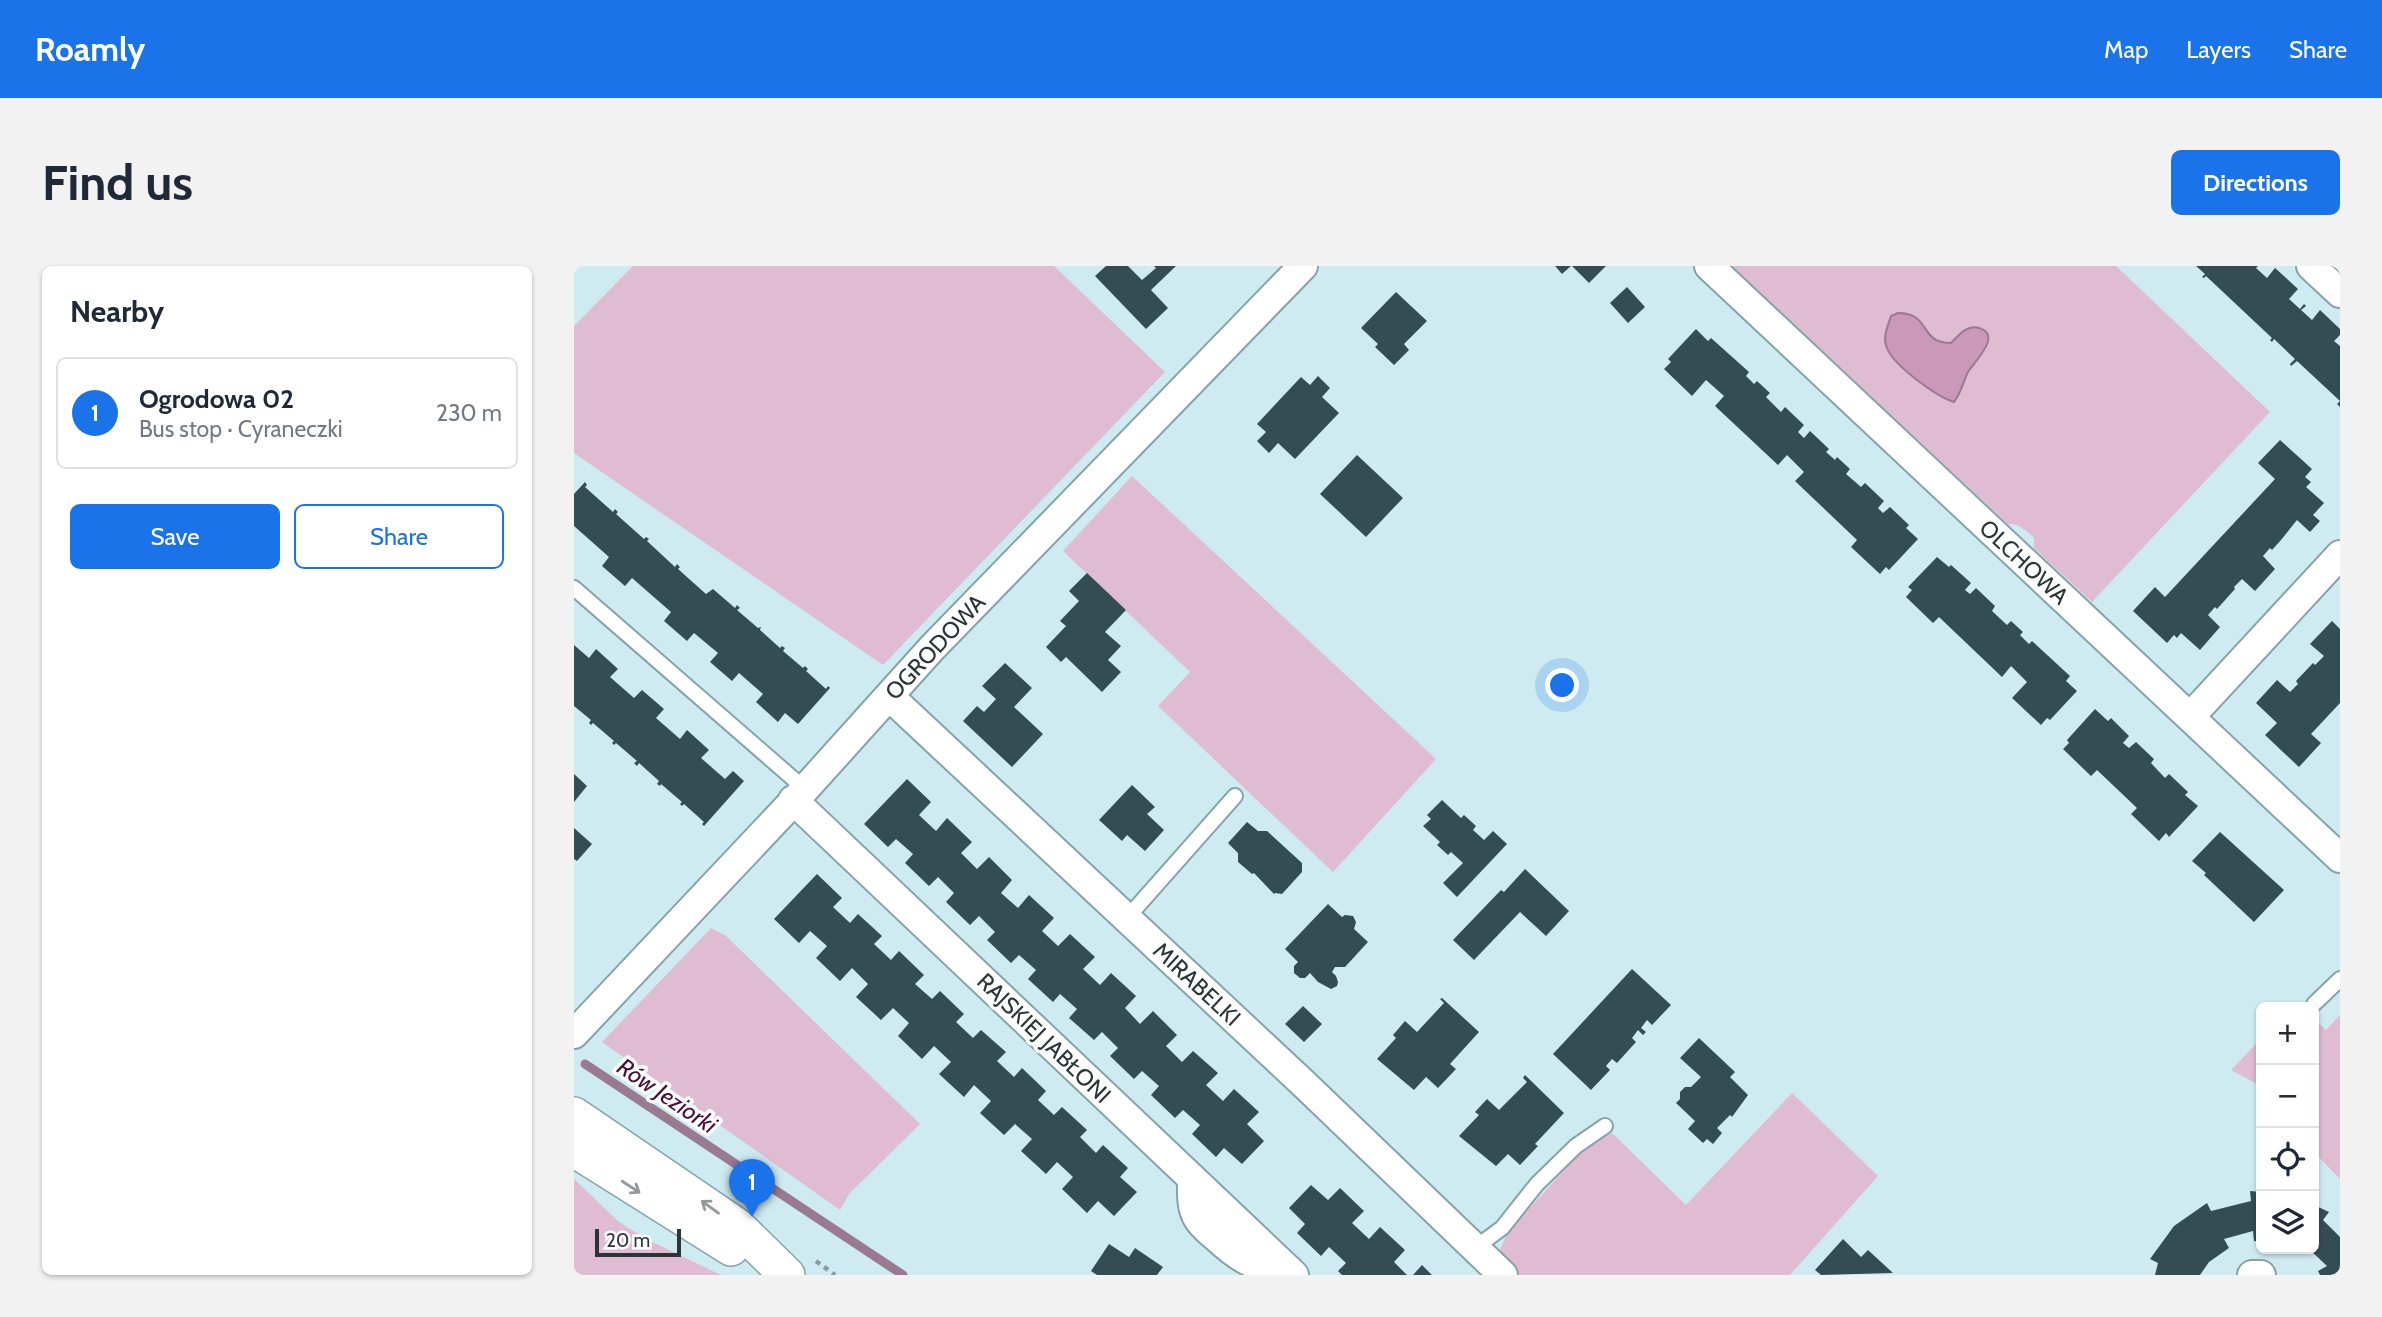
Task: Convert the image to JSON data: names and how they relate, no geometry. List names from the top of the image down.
{
  "streets": {
    "street": [
      "OLCHOWA",
      "OGRODOWA",
      "MIRABELKI",
      "RAJSKIEJ JABŁONI"
    ]
  },
  "crossings": [
    ["OGRODOWA", "MIRABELKI"],
    ["OGRODOWA", "RAJSKIEJ JABŁONI"]
  ],
  "water": ["Rów Jeziorki"],
  "scale_bar": "20 m",
  "page": {
    "header": "Roamly",
    "nav": ["Map", "Layers", "Share"],
    "buttons": [
      "Directions",
      ["Save", "Share"]
    ],
    "title": "Find us",
    "heading": "Nearby",
    "list": [
      {
        "mark": "1",
        "name": "Ogrodowa 02",
        "note": "Bus stop · Cyraneczki",
        "value": "230 m"
      }
    ],
    "map_buttons": ["+", "−"],
    "pins": "1",
    "scale": "20 m"
  }
}
